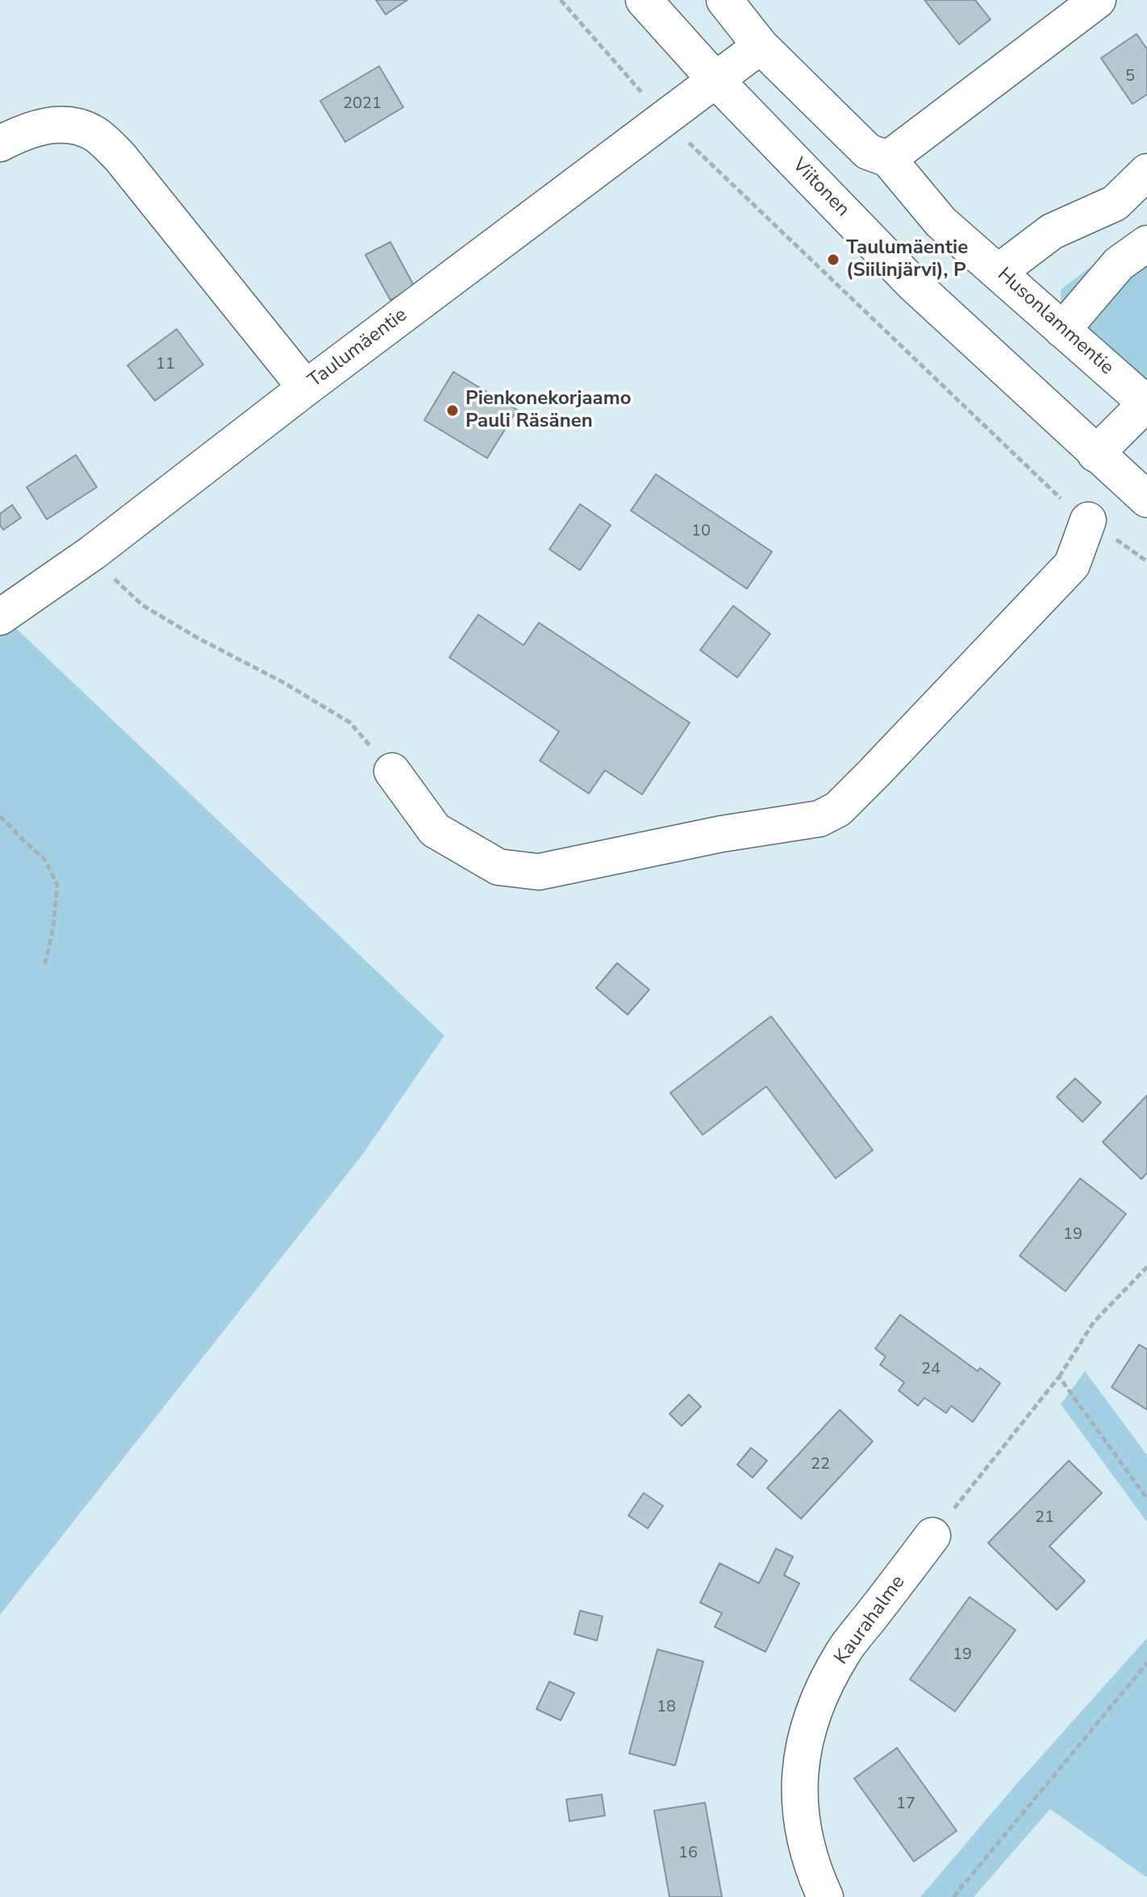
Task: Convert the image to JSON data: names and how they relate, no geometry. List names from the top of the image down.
{
  "streets": {
    "street": [
      "Viitonen",
      "Husonlammentie",
      "Taulumäentie",
      "Kaurahalme"
    ]
  },
  "crossings": [
    ["Viitonen", "Husonlammentie"],
    ["Viitonen", "Taulumäentie"],
    ["Husonlammentie", "Taulumäentie"]
  ],
  "places": ["Taulumäentie (Siilinjärvi), P", "Pienkonekorjaamo Pauli Räsänen"],
  "house_numbers": [
    "5",
    "2021",
    "11",
    "10",
    "19",
    "24",
    "22",
    "21",
    "19",
    "18",
    "17",
    "16"
  ]
}
